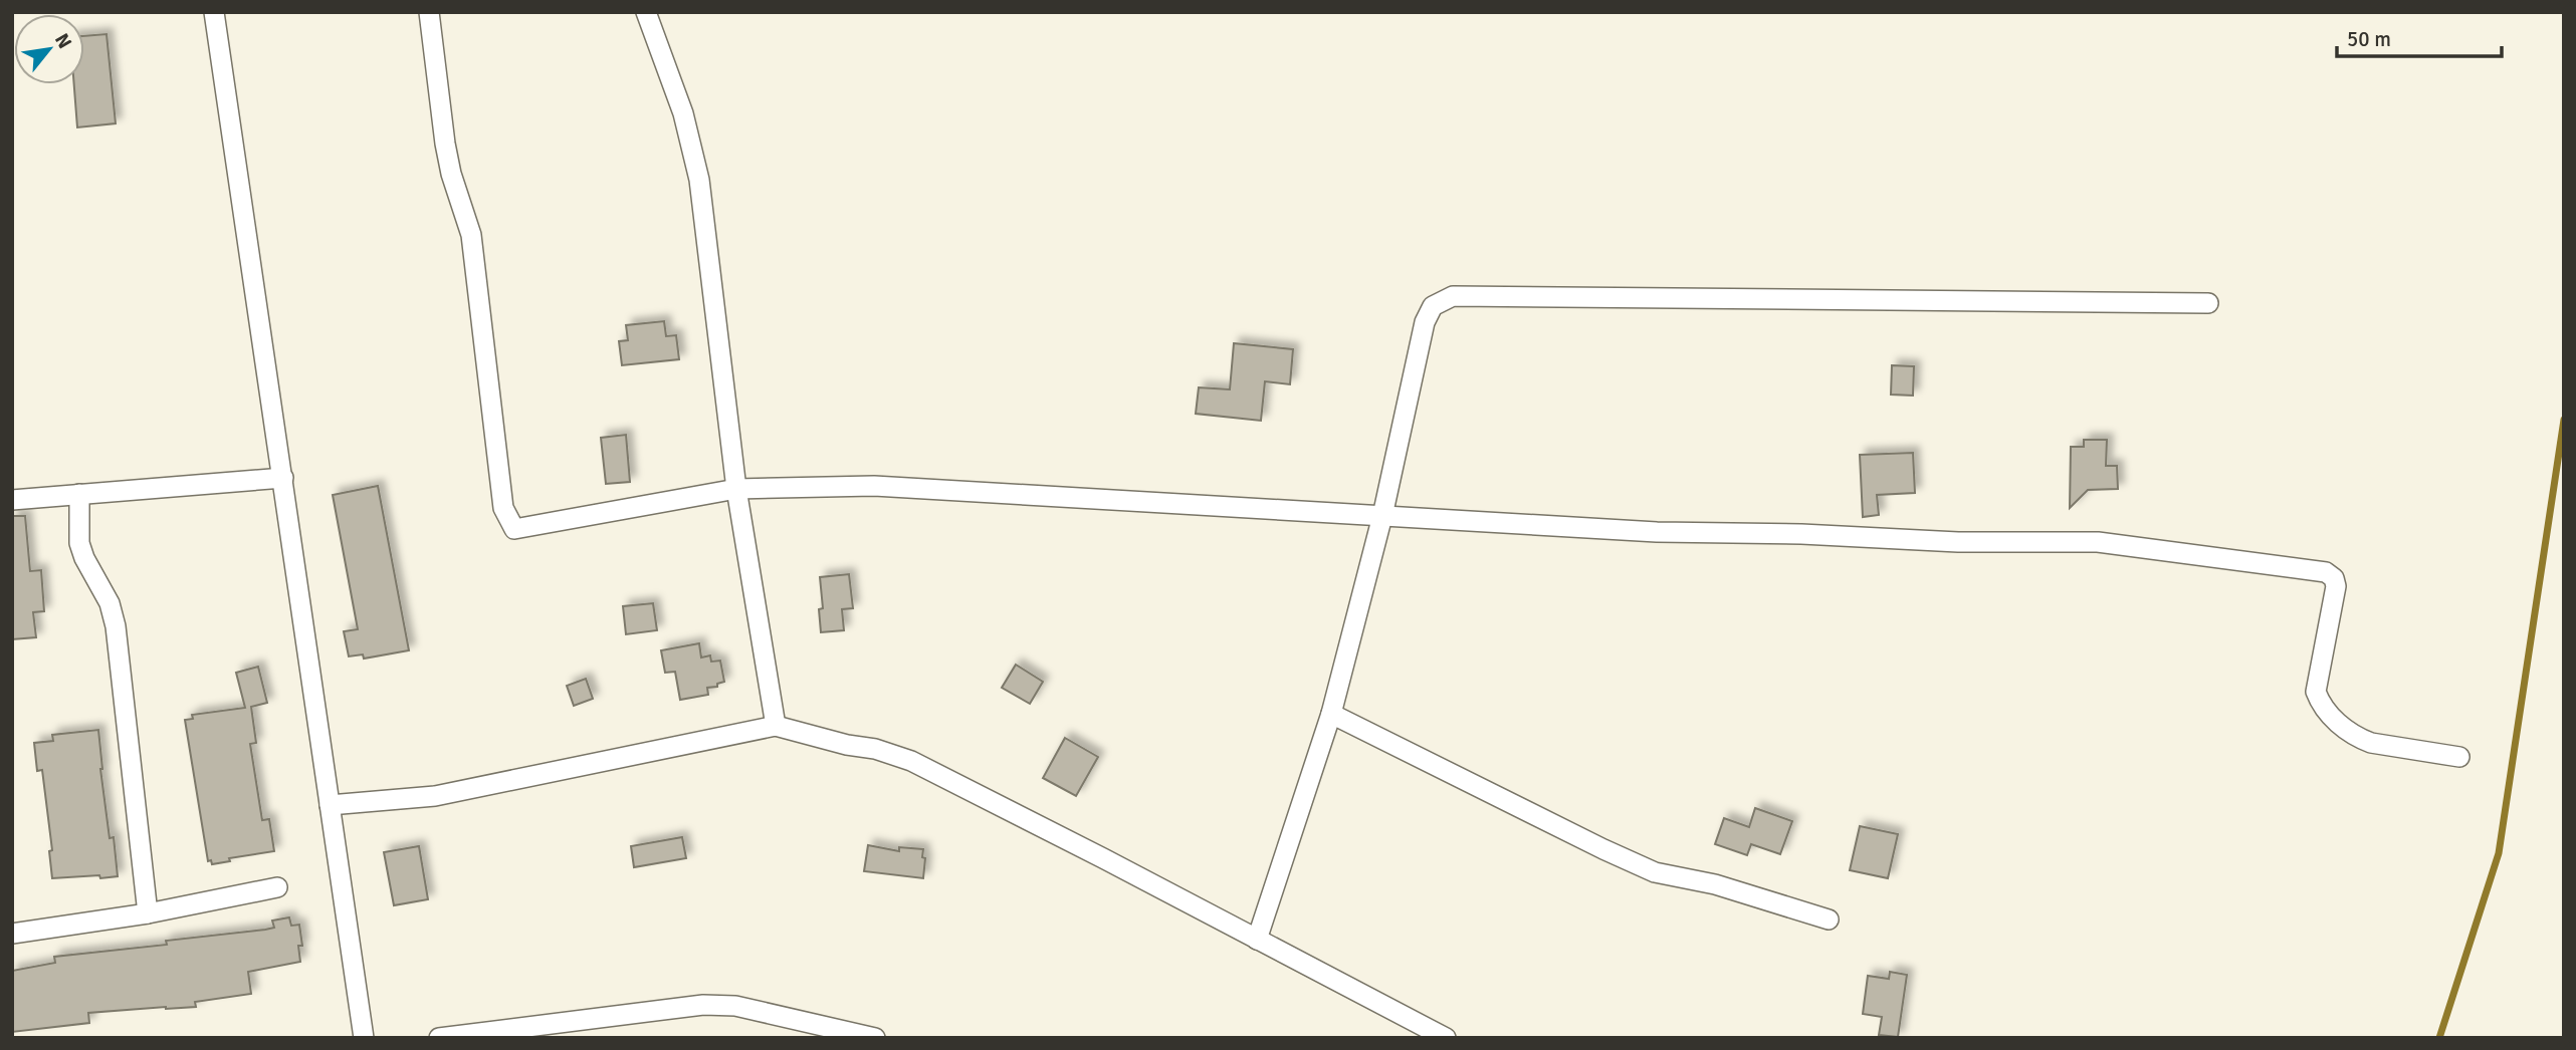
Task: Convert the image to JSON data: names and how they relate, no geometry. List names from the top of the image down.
{
  "scale_bar": "50 m",
  "north": "top right"
}
